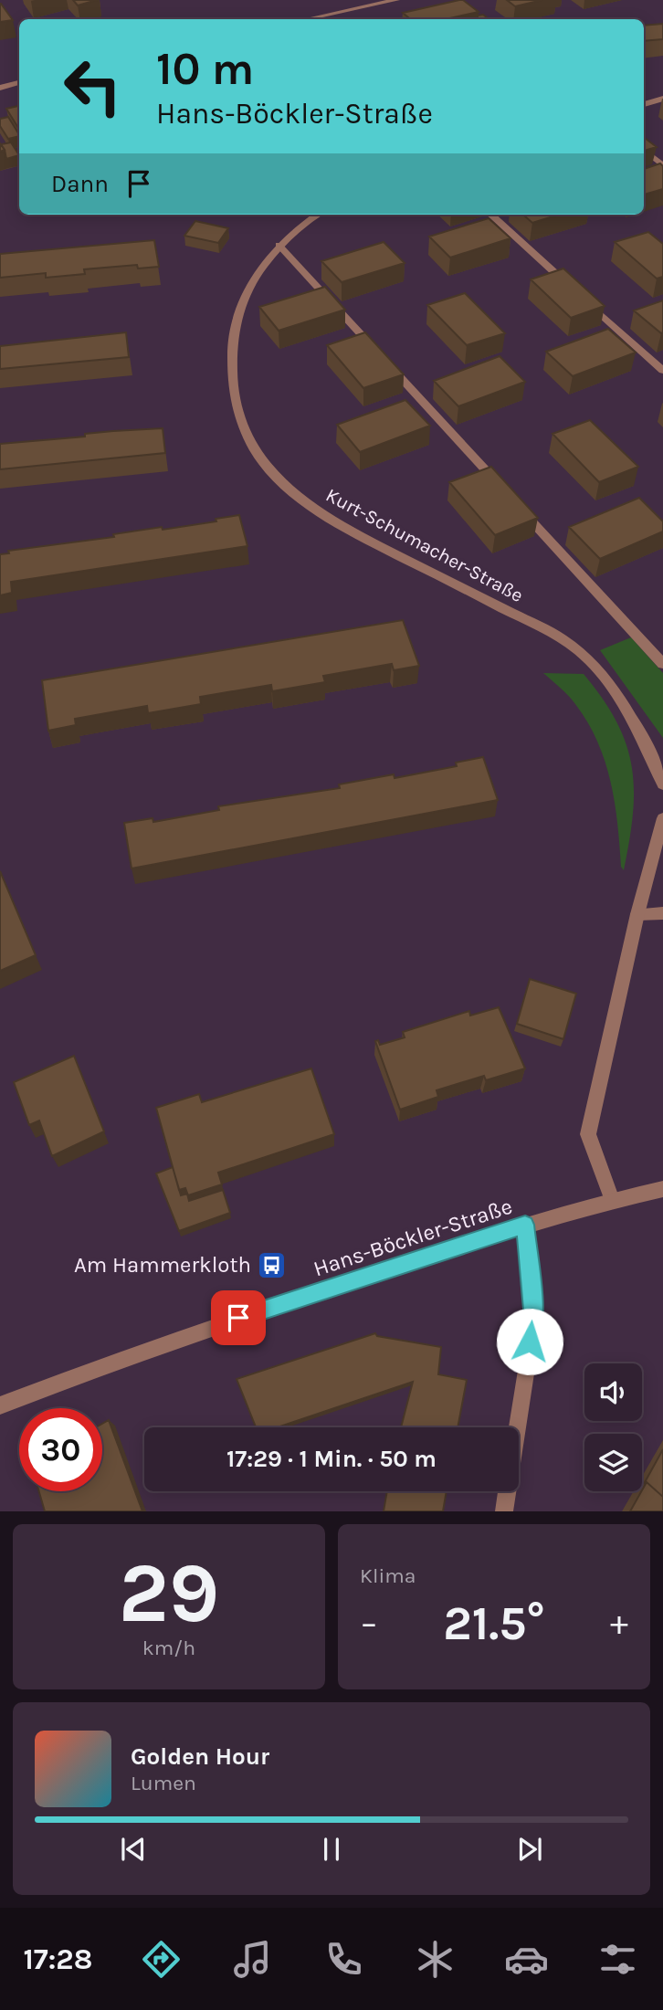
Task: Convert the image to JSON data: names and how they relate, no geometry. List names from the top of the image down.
{
  "streets": {
    "street": ["Kurt-Schumacher-Straße", "Hans-Böckler-Straße"]
  },
  "places": {
    "bus stop": ["Am Hammerkloth"]
  },
  "page": {
    "turn": ["10 m", "Hans-Böckler-Straße"],
    "then": "Dann",
    "limit": "30",
    "trip": "17:29 · 1 Min. · 50 m",
    "tile": [
      ["29", "km/h"],
      "Klima"
    ],
    "heat": ["−", "21.5°", "+"],
    "song": ["Golden Hour", "Lumen"],
    "tabs": "17:28"
  }
}
